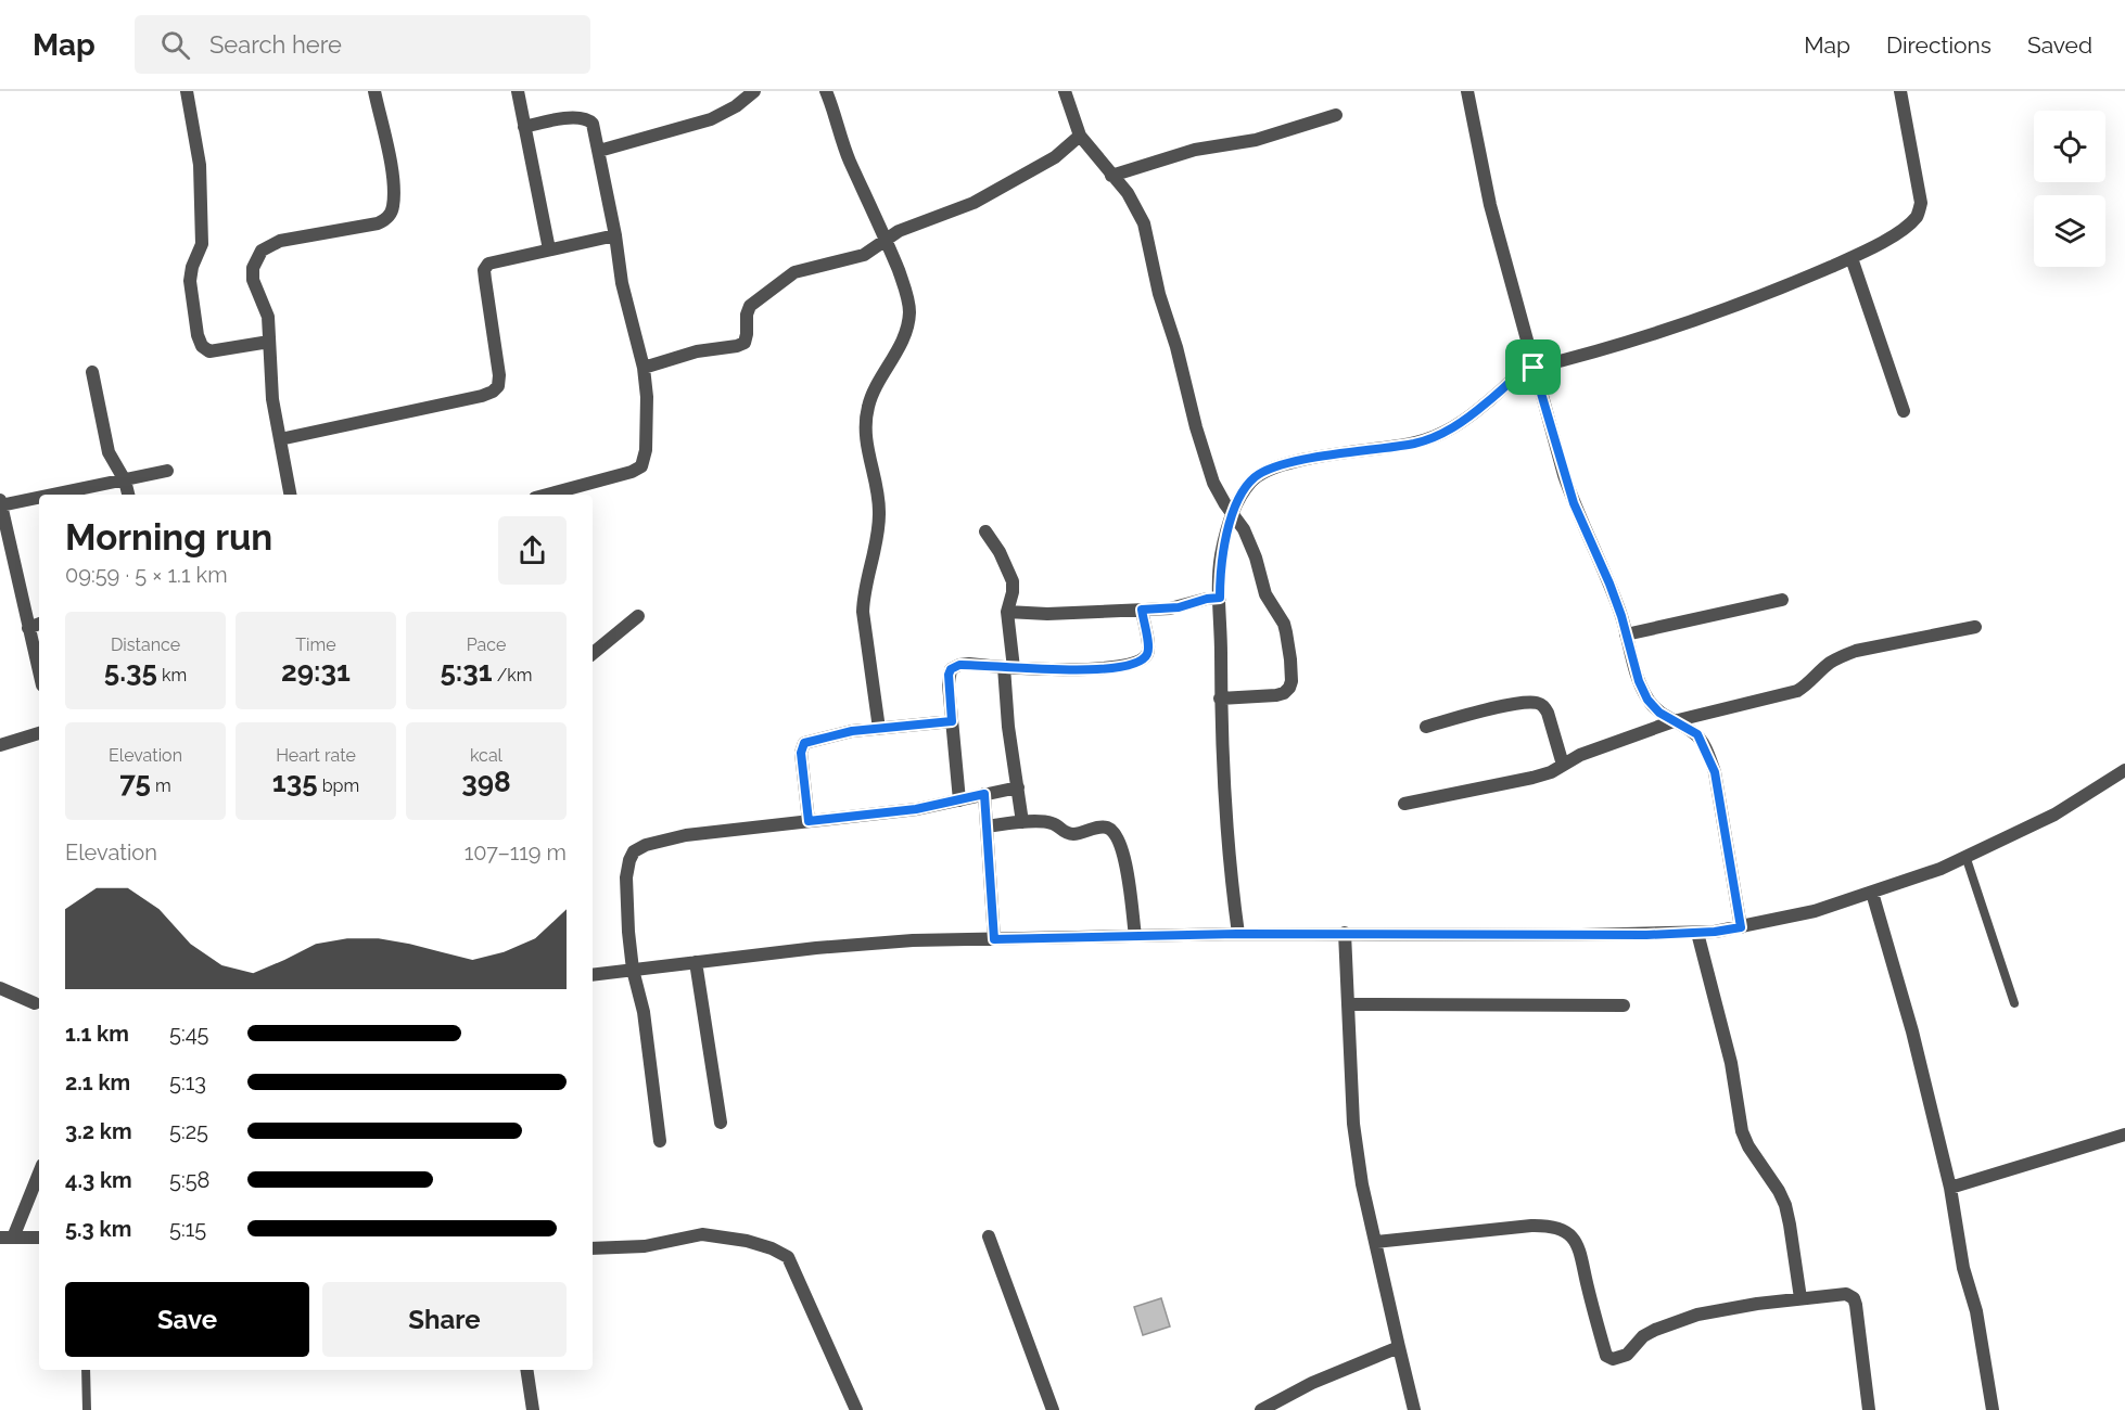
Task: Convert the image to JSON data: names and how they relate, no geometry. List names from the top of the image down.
{
  "page": {
    "header": "Map",
    "search": "Search here",
    "nav": ["Map", "Directions", "Saved"],
    "heading": ["Morning run", "09:59 · 5 × 1.1 km"],
    "stats": [
      ["Distance", "5.35 km"],
      ["Time", "29:31"],
      ["Pace", "5:31 /km"],
      ["Elevation", "75 m"],
      ["Heart rate", "135 bpm"],
      ["kcal", "398"]
    ],
    "chart": ["Elevation", "107–119 m"],
    "list": [
      {
        "name": "1.1 km",
        "note": "5:45"
      },
      {
        "name": "2.1 km",
        "note": "5:13"
      },
      {
        "name": "3.2 km",
        "note": "5:25"
      },
      {
        "name": "4.3 km",
        "note": "5:58"
      },
      {
        "name": "5.3 km",
        "note": "5:15"
      }
    ],
    "buttons": ["Save", "Share"]
  }
}
